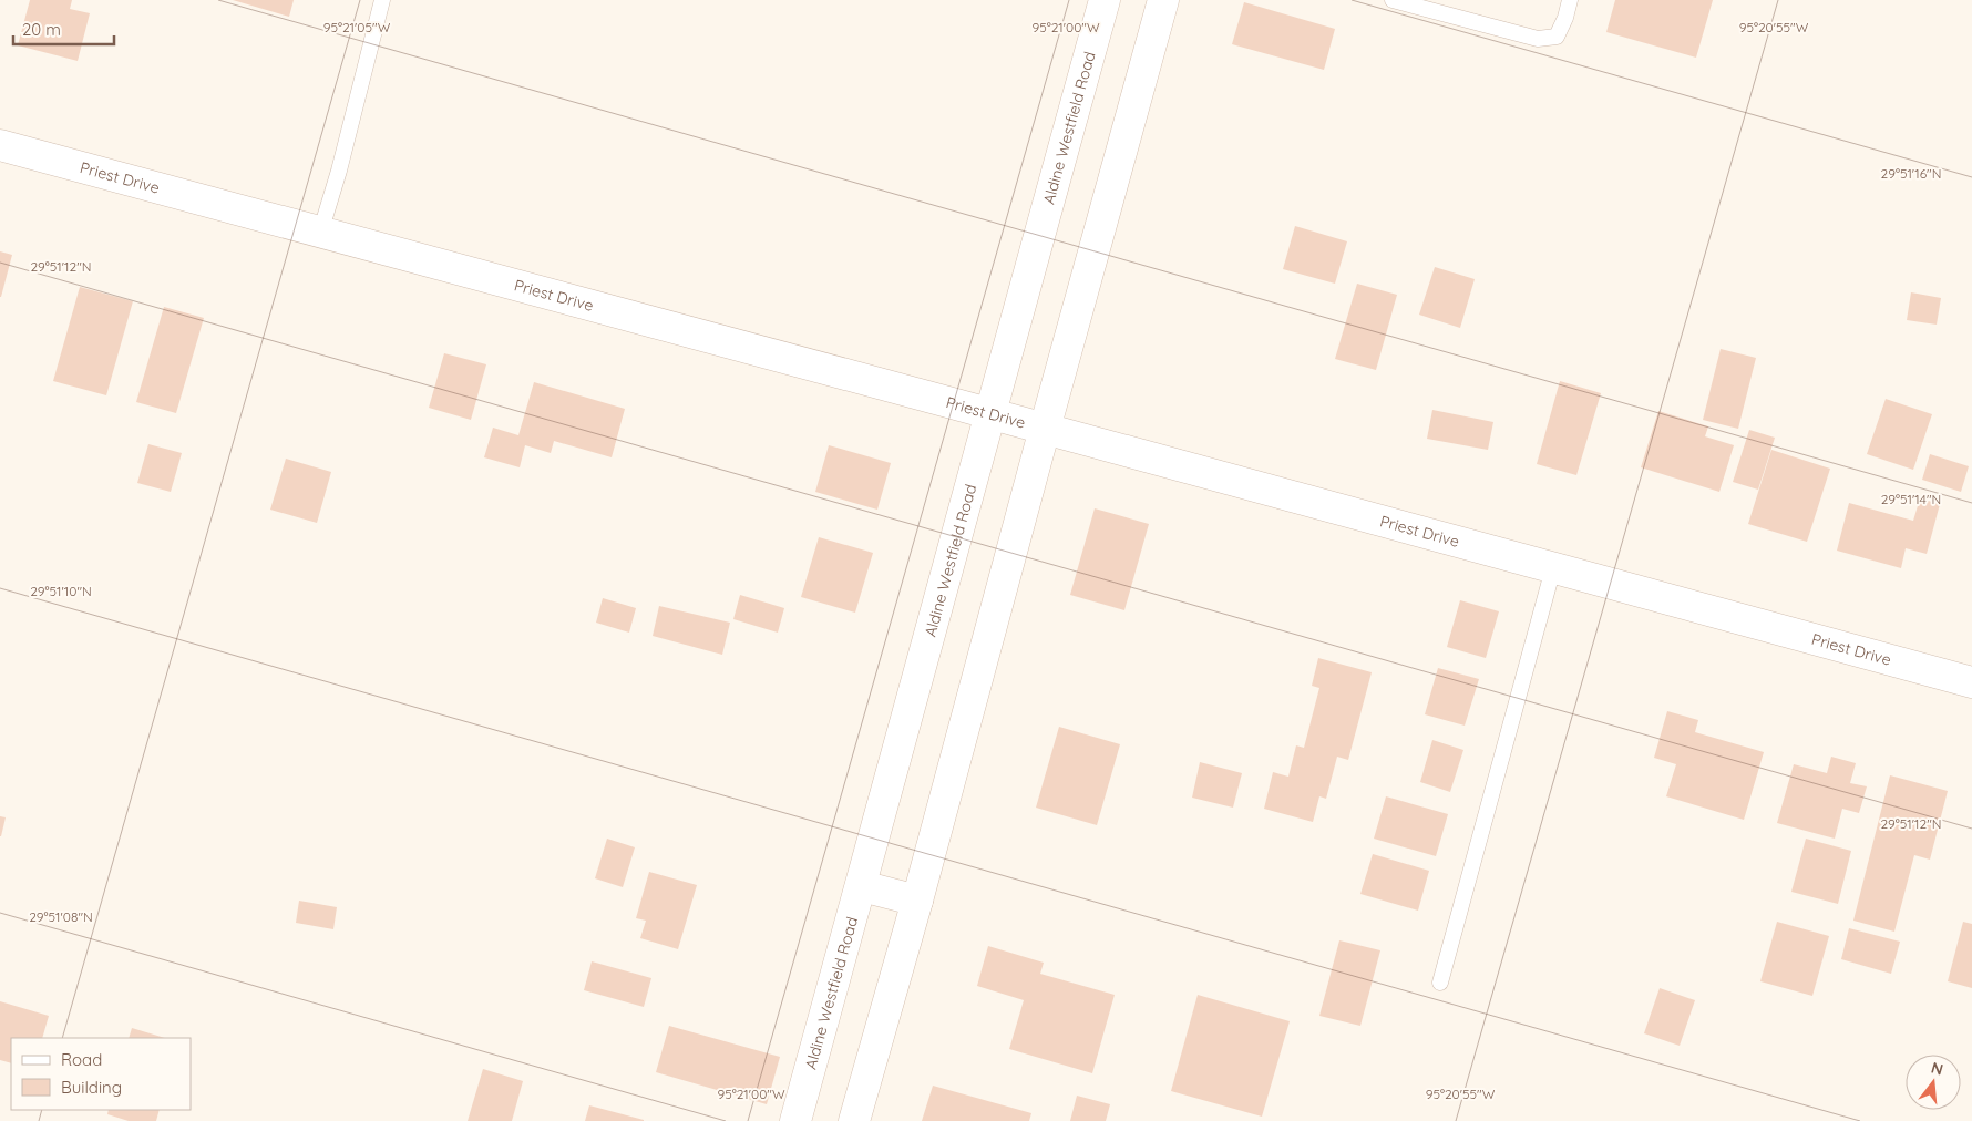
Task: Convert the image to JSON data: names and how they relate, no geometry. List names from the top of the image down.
{
  "streets": {
    "main road": ["Aldine Westfield Road", "Priest Drive"]
  },
  "crossings": [
    ["Aldine Westfield Road", "Priest Drive"]
  ],
  "legend": ["Road", "Building"],
  "scale_bar": "20 m",
  "north": "top",
  "coordinates": [
    "95°21'05\"W",
    "95°21'00\"W",
    "95°20'55\"W",
    "29°51'16\"N",
    "29°51'12\"N",
    "29°51'14\"N",
    "29°51'10\"N",
    "29°51'08\"N"
  ]
}
